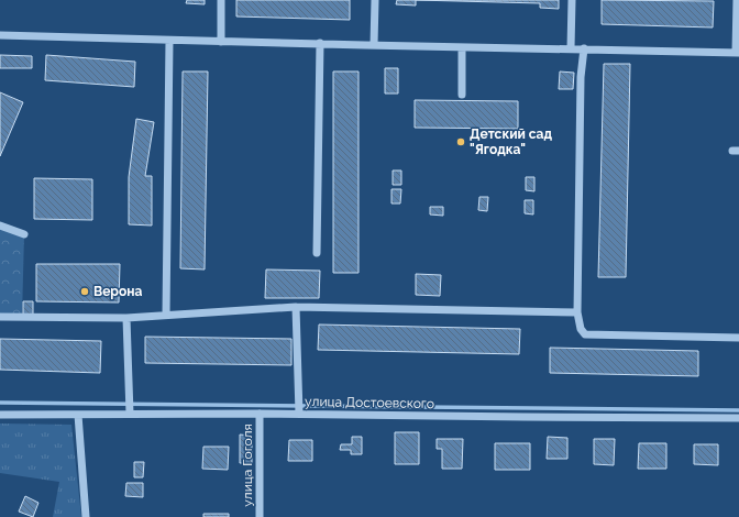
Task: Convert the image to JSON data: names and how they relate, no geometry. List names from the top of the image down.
{
  "streets": {
    "street": ["улица Достоевского", "улица Гоголя"]
  },
  "crossings": [
    ["улица Достоевского", "улица Гоголя"]
  ],
  "places": ["Детский сад \"Ягодка\"", "Верона"]
}
